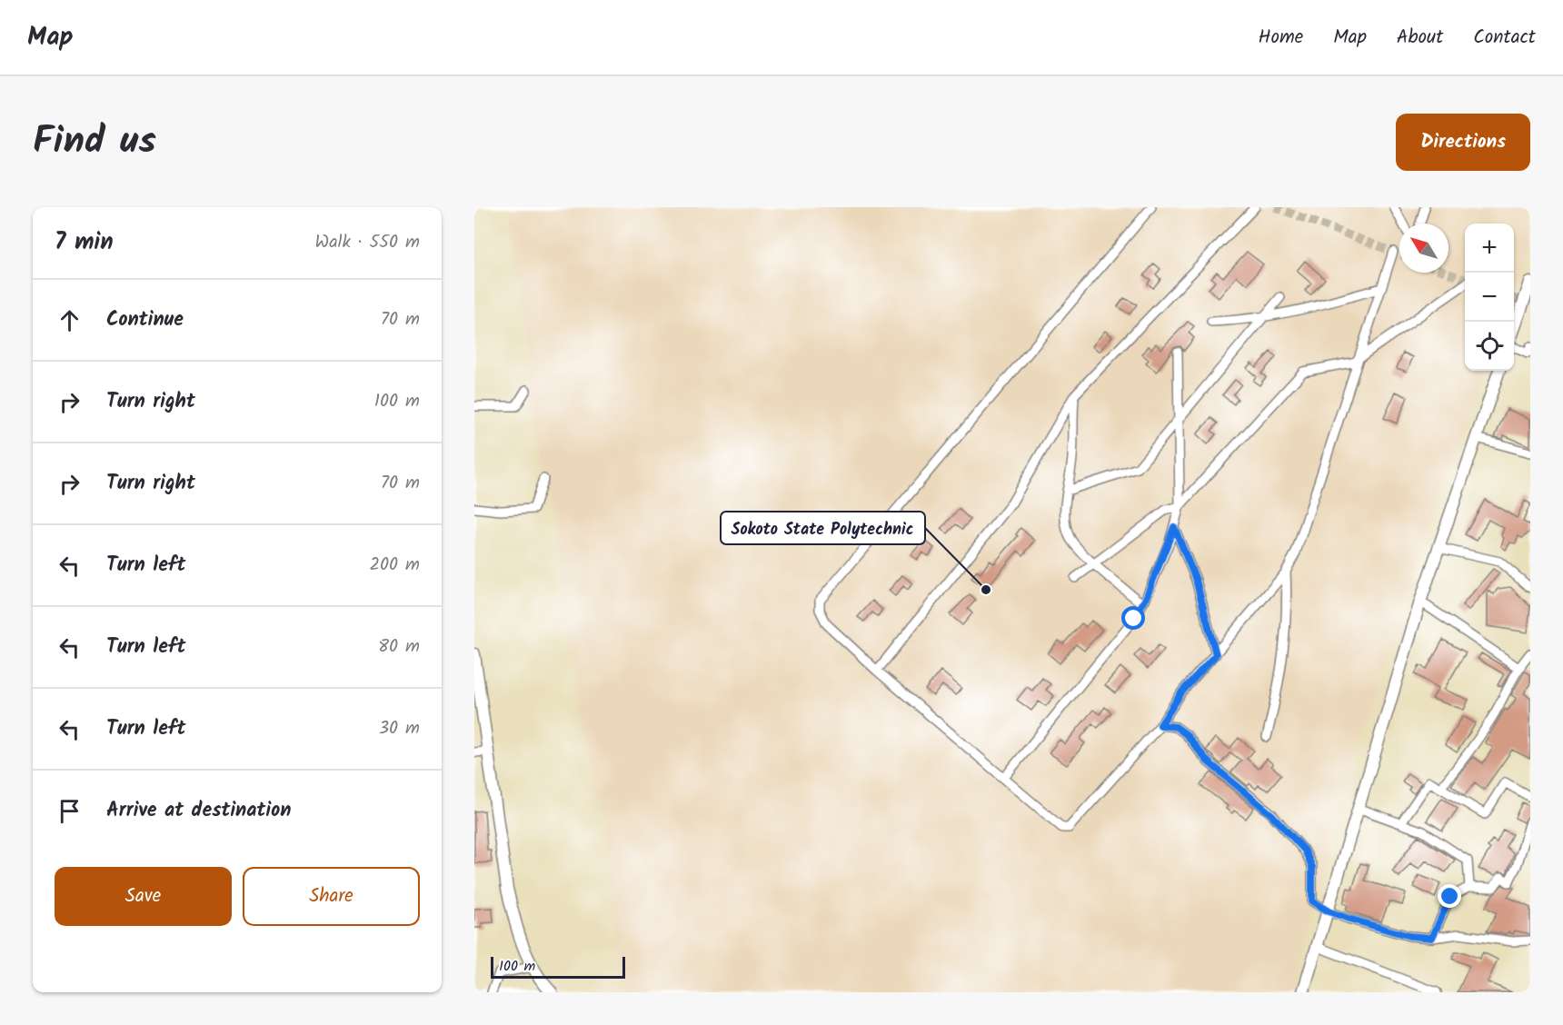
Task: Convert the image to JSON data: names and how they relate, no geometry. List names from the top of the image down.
{
  "places": ["Sokoto State Polytechnic"],
  "scale_bar": "100 m",
  "north": "top left",
  "page": {
    "header": "Map",
    "nav": [
      "Home",
      "Map",
      "About",
      "Contact"
    ],
    "title": "Find us",
    "buttons": [
      "Directions",
      ["Save", "Share"]
    ],
    "heading": ["7 min", "Walk · 550 m"],
    "map_buttons": ["+", "−"],
    "list": [
      ["Continue", "70 m"],
      ["Turn right", "100 m"],
      ["Turn right", "70 m"],
      ["Turn left", "200 m"],
      ["Turn left", "80 m"],
      ["Turn left", "30 m"],
      "Arrive at destination"
    ],
    "scale": "100 m"
  }
}
